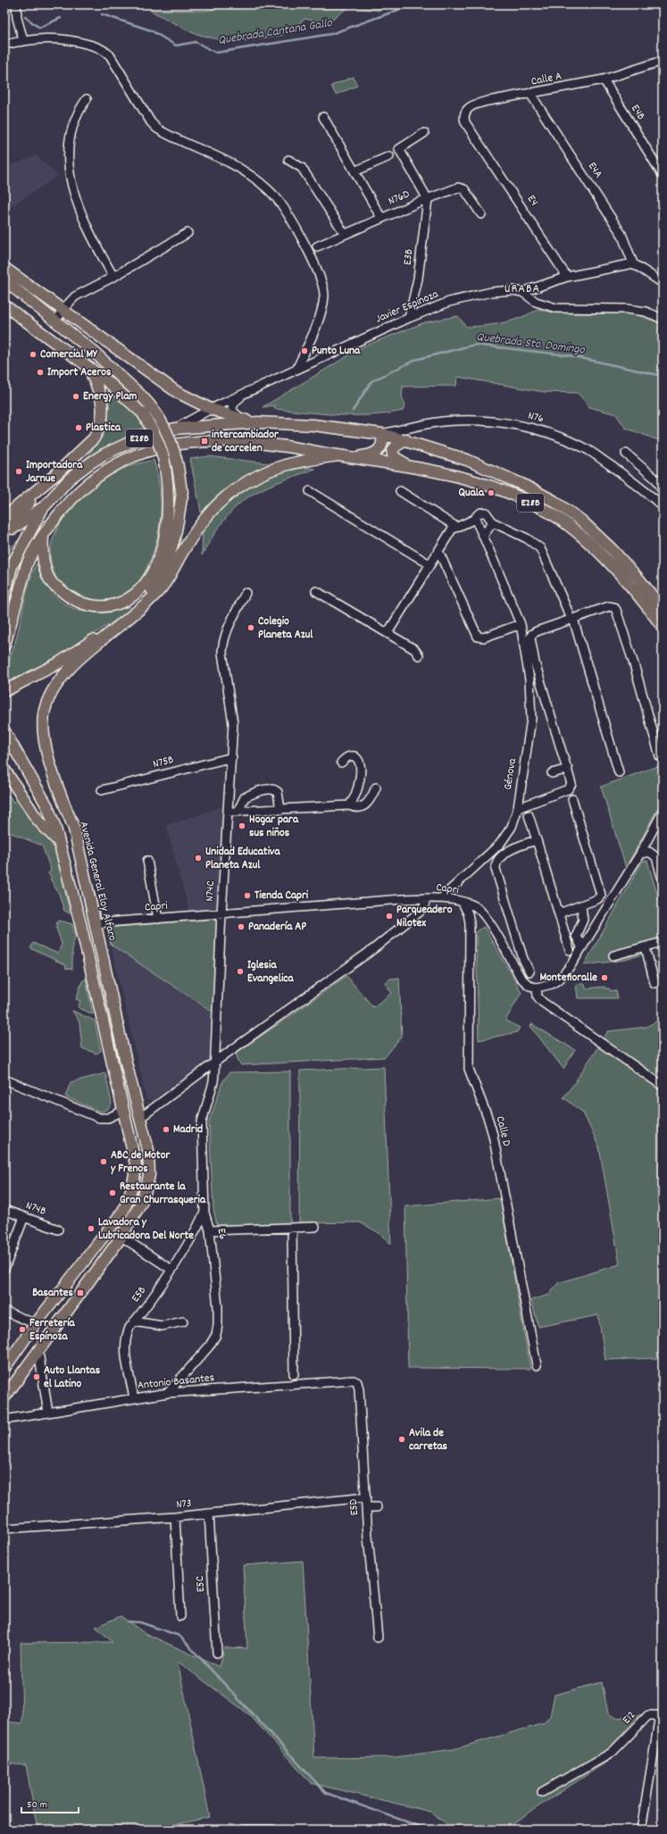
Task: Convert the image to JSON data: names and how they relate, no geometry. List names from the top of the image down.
{
  "streets": {
    "main road": ["E28B", "Avenida General Eloy Alfaro"],
    "street": [
      "Calle A",
      "E4B",
      "E4A",
      "N76D",
      "E4",
      "E3B",
      "Javier Espinoza",
      "N76",
      "N75B",
      "Génova",
      "Capri",
      "N74C",
      "Calle D",
      "N74B",
      "E6",
      "E5B",
      "Antonio Basantes",
      "N73",
      "E5D",
      "E5C",
      "E12"
    ]
  },
  "crossings": [
    ["Calle A", "E4B"],
    ["Calle A", "E4A"],
    ["Calle A", "E4"],
    ["N76D", "E3B"],
    ["E3B", "Javier Espinoza"],
    ["Javier Espinoza", "E28B"],
    ["N76", "E28B"],
    ["E28B", "Avenida General Eloy Alfaro"],
    ["N75B", "N74C"],
    ["Génova", "Capri"],
    ["Avenida General Eloy Alfaro", "Capri"],
    ["Capri", "N74C"],
    ["Capri", "Calle D"],
    ["N74C", "E6"],
    ["E6", "E5B"],
    ["E6", "Antonio Basantes"],
    ["E5B", "Antonio Basantes"],
    ["Antonio Basantes", "E5D"],
    ["N73", "E5D"],
    ["N73", "E5C"]
  ],
  "districts": ["URABA"],
  "water": ["Quebrada Cantana Gallo", "Quebrada Sto. Domingo"],
  "places": {
    "other": [
      "Punto Luna",
      "Comercial MY",
      "Import Aceros",
      "Energy Plam",
      "Plastica",
      "Importadora Jarnue",
      "Quala",
      "Colegio Planeta Azul",
      "Hogar para sus niños",
      "Unidad Educativa Planeta Azul",
      "Tienda Capri",
      "Parqueadero Nilotex",
      "Panadería AP",
      "Iglesia Evangelica",
      "Montefioralle",
      "Madrid",
      "ABC de Motor y Frenos",
      "Restaurante la Gran Churrasqueria",
      "Lavadora y Lubricadora Del Norte",
      "Ferretería Espínoza",
      "Auto Llantas el Latino",
      "Avila de carretas"
    ],
    "transit": ["intercambiador de carcelen", "Basantes"]
  },
  "scale_bar": "50 m"
}
